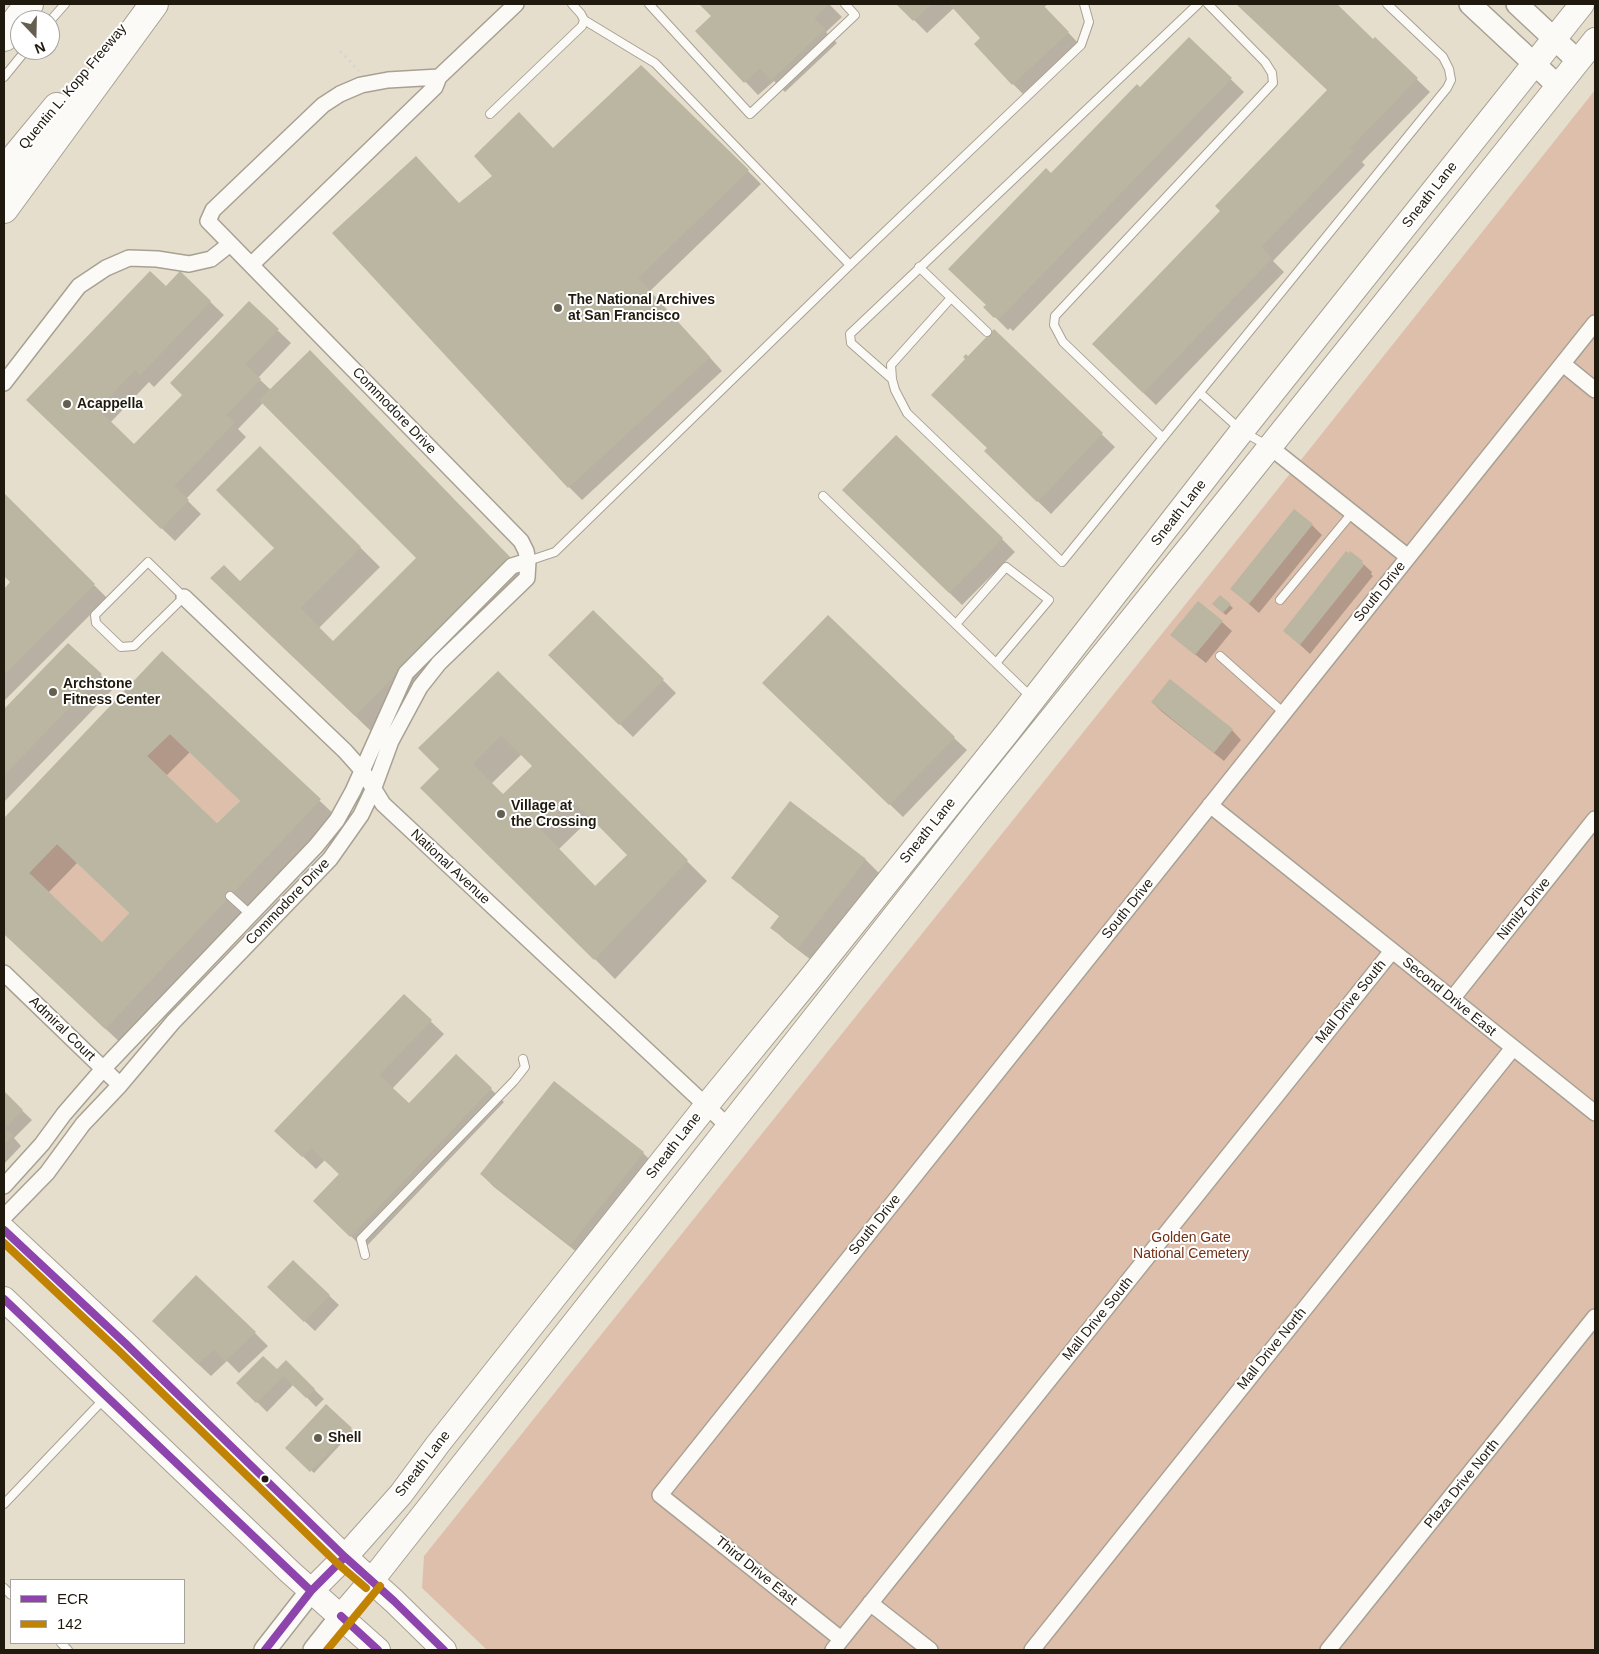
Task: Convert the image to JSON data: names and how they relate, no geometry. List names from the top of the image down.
{
  "streets": {
    "highway": ["Quentin L. Kopp Freeway"],
    "main road": ["Sneath Lane"],
    "street": [
      "Commodore Drive",
      "South Drive",
      "National Avenue",
      "Nimitz Drive",
      "Second Drive East",
      "Mall Drive South",
      "Admiral Court",
      "Mall Drive North",
      "Plaza Drive North",
      "Third Drive East"
    ]
  },
  "crossings": [
    ["Sneath Lane", "National Avenue"],
    ["Commodore Drive", "National Avenue"],
    ["Commodore Drive", "Admiral Court"],
    ["South Drive", "Second Drive East"],
    ["South Drive", "Third Drive East"],
    ["Nimitz Drive", "Second Drive East"],
    ["Second Drive East", "Mall Drive South"],
    ["Second Drive East", "Mall Drive North"],
    ["Mall Drive South", "Third Drive East"]
  ],
  "parks": ["Golden Gate National Cemetery"],
  "places": [
    "The National Archives at San Francisco",
    "Acappella",
    "Archstone Fitness Center",
    "Village at the Crossing",
    "Shell"
  ],
  "lines": ["transit line ECR", "transit line 142"],
  "legend": ["ECR", "142"],
  "north": "bottom"
}
